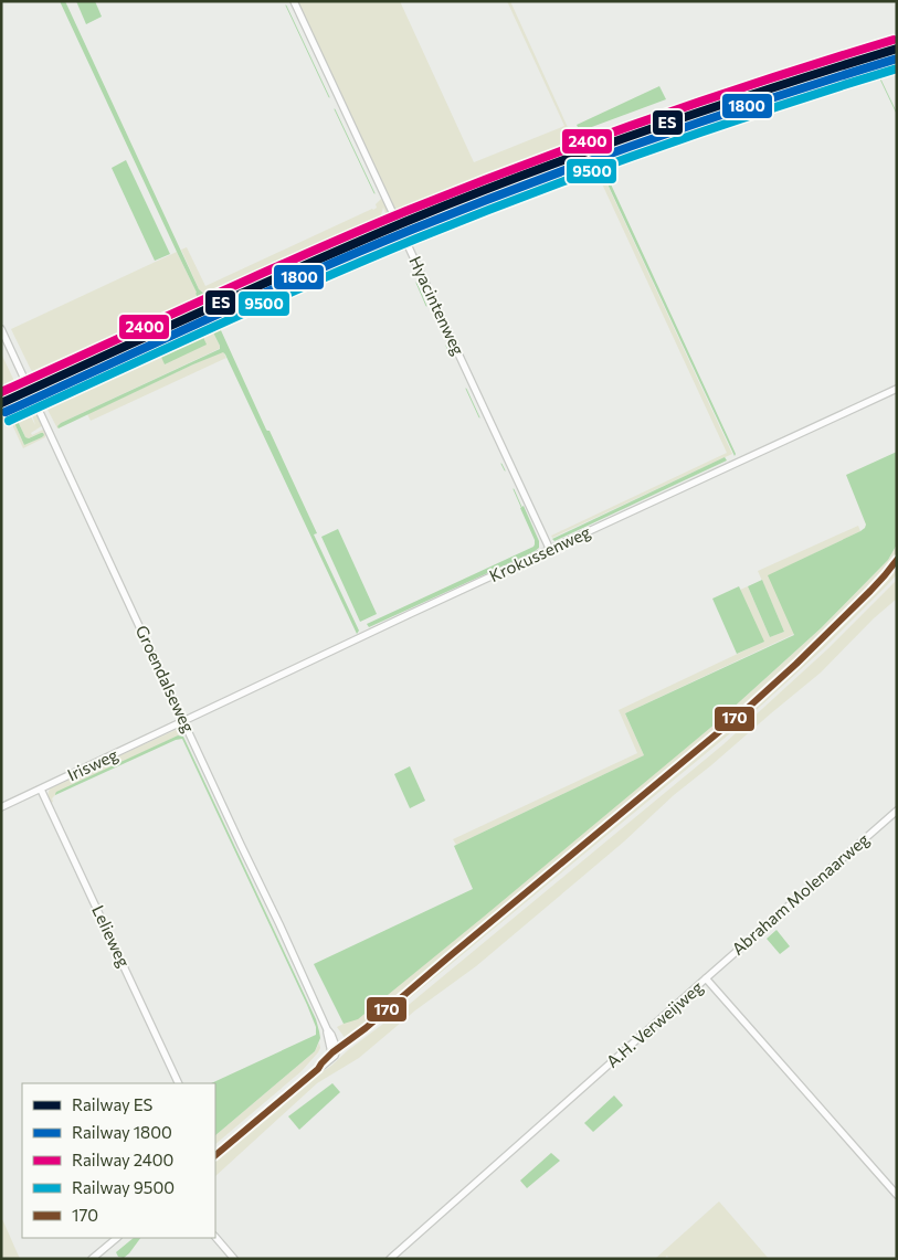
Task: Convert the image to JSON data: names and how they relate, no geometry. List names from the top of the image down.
{
  "streets": {
    "street": [
      "Hyacintenweg",
      "Krokussenweg",
      "Groendalseweg",
      "Irisweg",
      "Abraham Molenaarweg",
      "Lelieweg",
      "A.H. Verweijweg"
    ]
  },
  "crossings": [
    ["Hyacintenweg", "Krokussenweg"],
    ["Krokussenweg", "Groendalseweg"],
    ["Krokussenweg", "Irisweg"],
    ["Groendalseweg", "Irisweg"],
    ["Irisweg", "Lelieweg"],
    ["Abraham Molenaarweg", "A.H. Verweijweg"]
  ],
  "lines": [
    "rail line 2400",
    "rail line ES",
    "rail line 1800",
    "rail line 9500",
    "transit line 170"
  ],
  "legend": [
    "Railway ES",
    "Railway 1800",
    "Railway 2400",
    "Railway 9500",
    "170"
  ]
}
